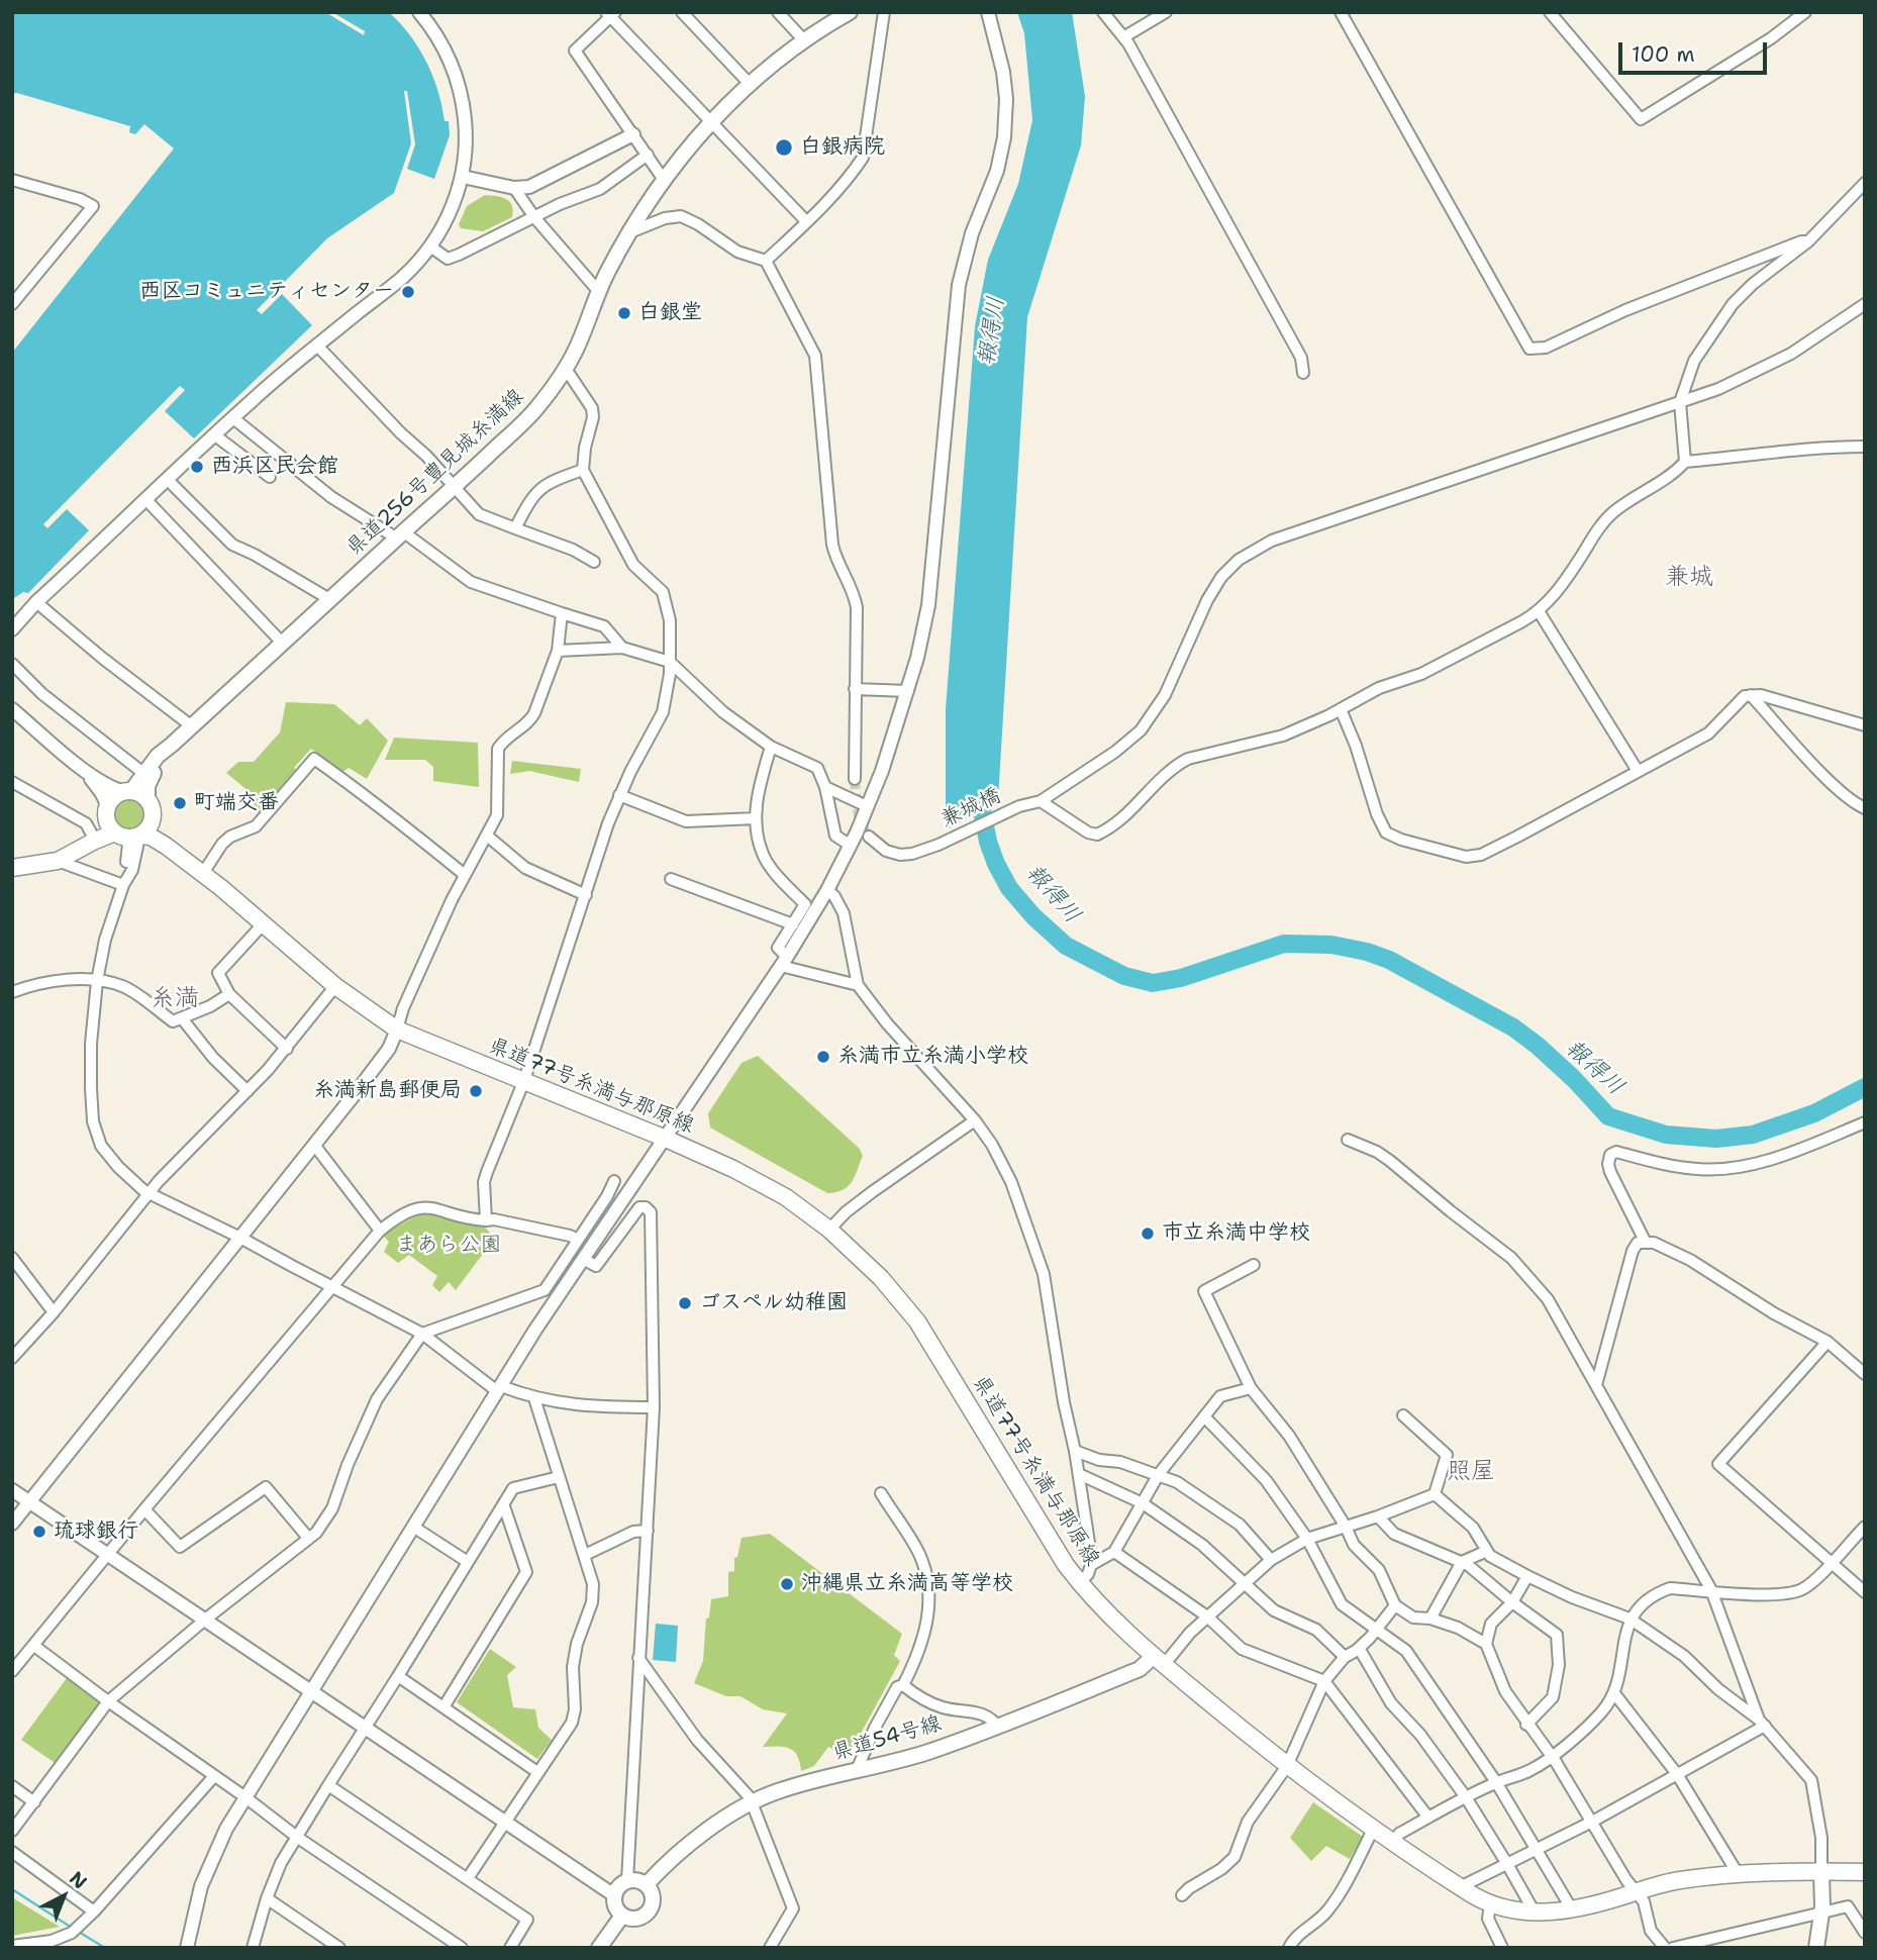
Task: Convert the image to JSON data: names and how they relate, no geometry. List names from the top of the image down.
{
  "streets": {
    "main road": ["県道256号豊見城糸満線", "県道77号糸満与那原線", "県道54号線"],
    "street": ["兼城橋"]
  },
  "crossings": [
    ["県道256号豊見城糸満線", "県道77号糸満与那原線"],
    ["県道77号糸満与那原線", "県道54号線"]
  ],
  "districts": ["兼城", "糸満", "照屋"],
  "water": ["報得川"],
  "parks": ["まあら公園"],
  "places": [
    "白銀病院",
    "西区コミュニティセンター",
    "白銀堂",
    "西浜区民会館",
    "町端交番",
    "糸満市立糸満小学校",
    "糸満新島郵便局",
    "市立糸満中学校",
    "ゴスペル幼稚園",
    "琉球銀行",
    "沖縄県立糸満高等学校"
  ],
  "scale_bar": "100 m",
  "north": "top right"
}
